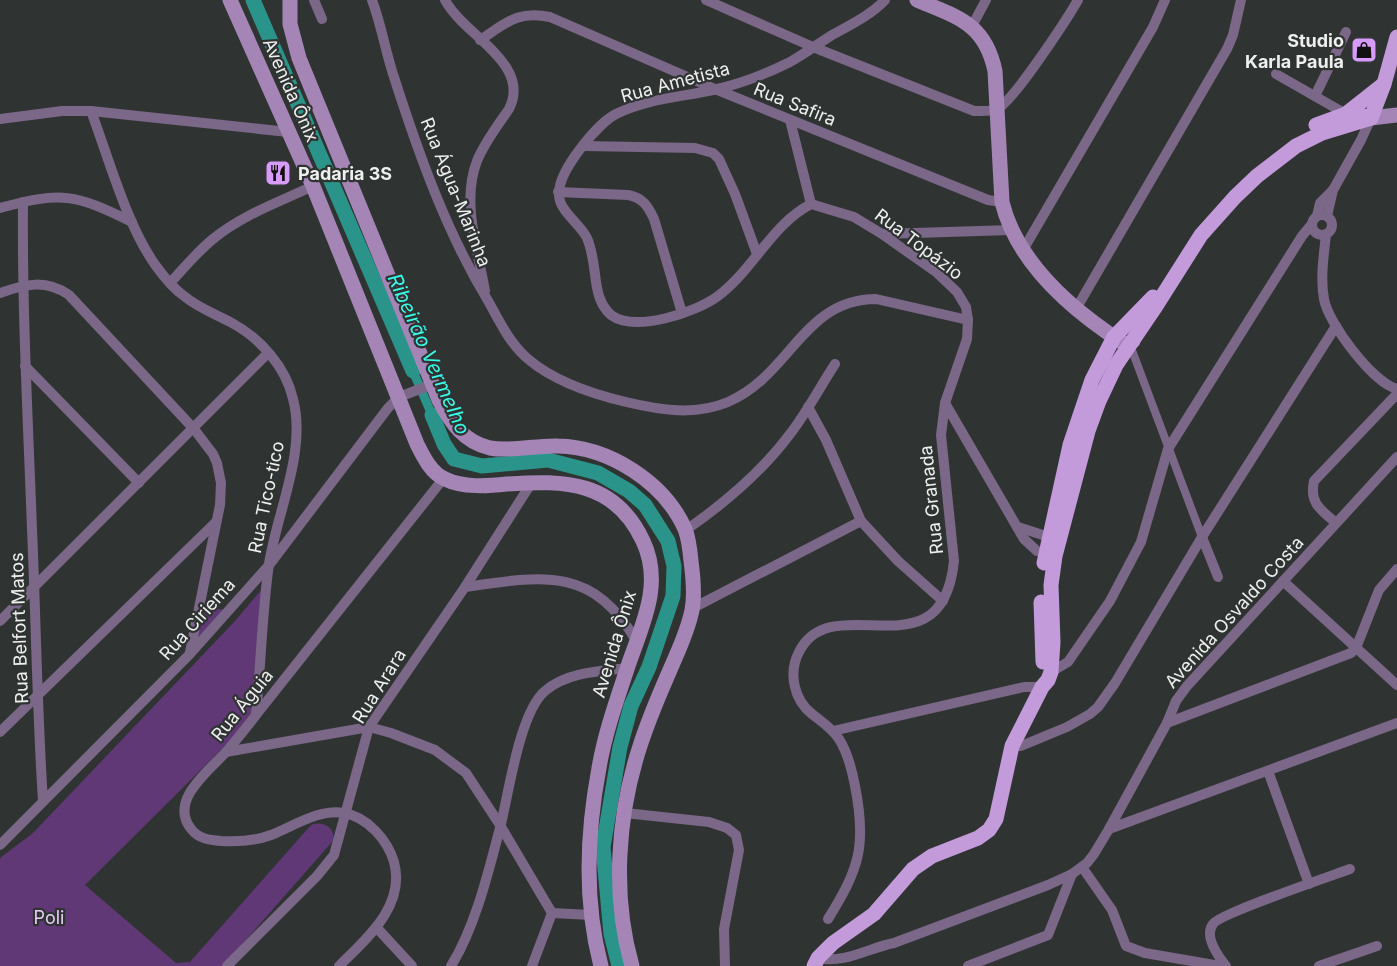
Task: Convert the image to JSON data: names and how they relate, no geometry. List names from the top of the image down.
{
  "streets": {
    "main road": ["Avenida Ônix"],
    "street": [
      "Rua Ametista",
      "Rua Safira",
      "Rua Água-Marinha",
      "Rua Topázio",
      "Rua Tico-tico",
      "Rua Granada",
      "Avenida Osvaldo Costa",
      "Rua Ciriema",
      "Rua Belfort Matos",
      "Rua Arara",
      "Rua Águia"
    ]
  },
  "crossings": [
    ["Rua Ametista", "Rua Safira"],
    ["Avenida Ônix", "Rua Ciriema"],
    ["Avenida Ônix", "Rua Arara"],
    ["Avenida Ônix", "Rua Águia"],
    ["Rua Água-Marinha", "Rua Topázio"],
    ["Rua Tico-tico", "Rua Ciriema"],
    ["Rua Tico-tico", "Rua Águia"],
    ["Rua Ciriema", "Rua Belfort Matos"],
    ["Rua Arara", "Rua Águia"]
  ],
  "water": ["Ribeirão Vermelho"],
  "parks": ["Poli"],
  "places": {
    "shop": ["Studio Karla Paula"],
    "restaurant": ["Padaria 3S"]
  }
}
